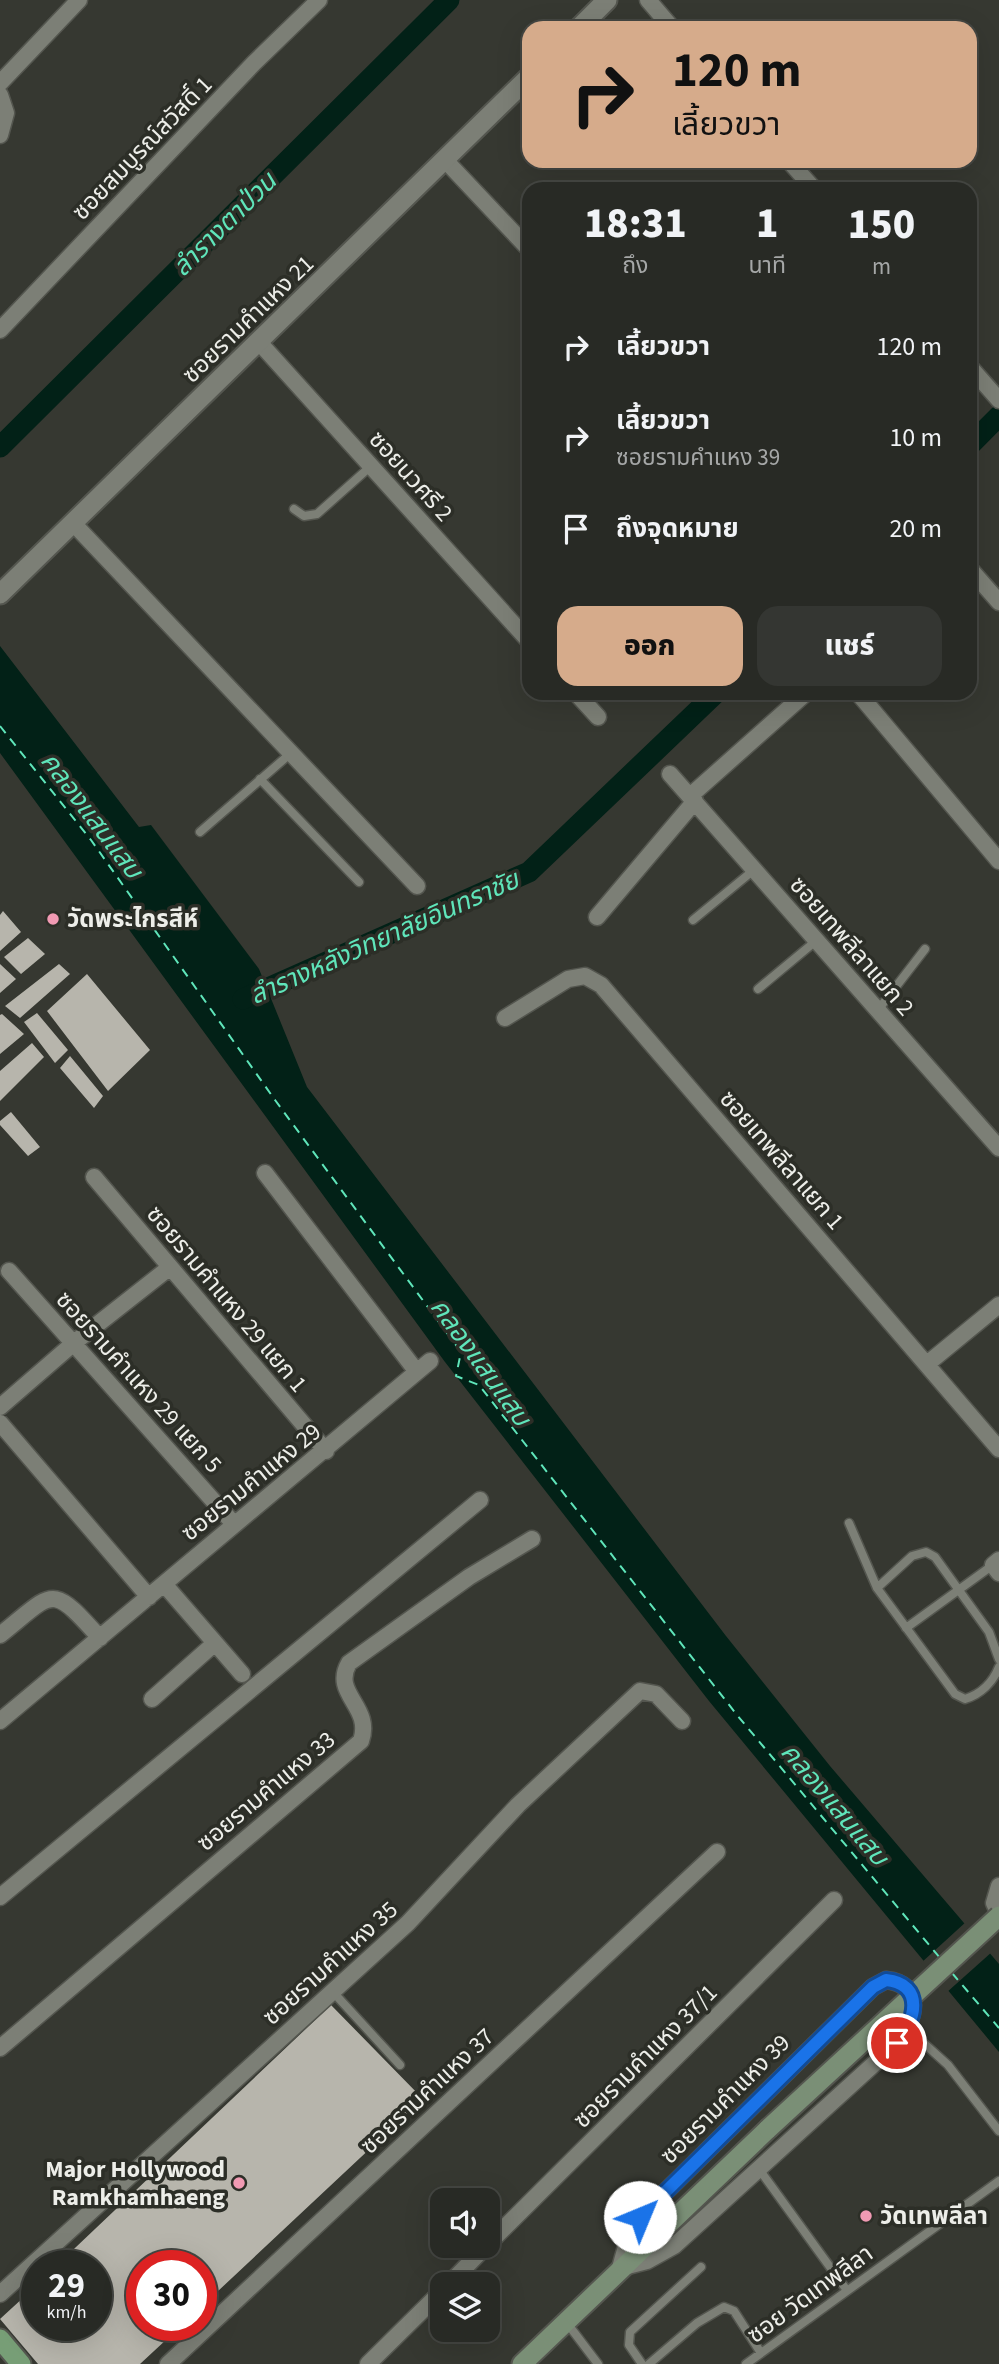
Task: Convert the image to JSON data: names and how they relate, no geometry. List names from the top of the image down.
{
  "streets": {
    "main road": ["ซอยรามคำแหง 39"],
    "street": [
      "ซอยสมบูรณ์สวัสดิ์ 1",
      "ซอยรามคำแหง 21",
      "ซอยนวศรี 2",
      "ซอยเทพลีลาแยก 2",
      "ซอยเทพลีลาแยก 1",
      "ซอยรามคำแหง 29 แยก 1",
      "ซอยรามคำแหง 29 แยก 5",
      "ซอยรามคำแหง 29",
      "ซอยรามคำแหง 33",
      "ซอยรามคำแหง 35",
      "ซอยรามคำแหง 37/1",
      "ซอยรามคำแหง 37"
    ],
    "lane": ["ซอย วัดเทพลีลา"]
  },
  "crossings": [
    ["ซอยรามคำแหง 21", "ซอยนวศรี 2"],
    ["ซอยรามคำแหง 29 แยก 1", "ซอยรามคำแหง 29"],
    ["ซอยรามคำแหง 29 แยก 5", "ซอยรามคำแหง 29"]
  ],
  "water": ["ลำรางตาป่วน", "คลองแสนแสบ", "ลำรางหลังวิทยาลัยอินทราชัย"],
  "places": ["วัดพระไกรสีห์", "Major Hollywood Ramkhamhaeng", "วัดเทพลีลา"],
  "page": {
    "turn": ["120 m", "เลี้ยวขวา"],
    "eta": [
      "18:31",
      "ถึง",
      "1",
      "นาที",
      "150",
      "m"
    ],
    "list": [
      {
        "name": "เลี้ยวขวา",
        "value": "120 m"
      },
      {
        "name": "เลี้ยวขวา",
        "note": "ซอยรามคำแหง 39",
        "value": "10 m"
      },
      {
        "name": "ถึงจุดหมาย",
        "value": "20 m"
      }
    ],
    "buttons": ["ออก", "แชร์"],
    "speed": "29 km/h",
    "limit": "30"
  }
}
